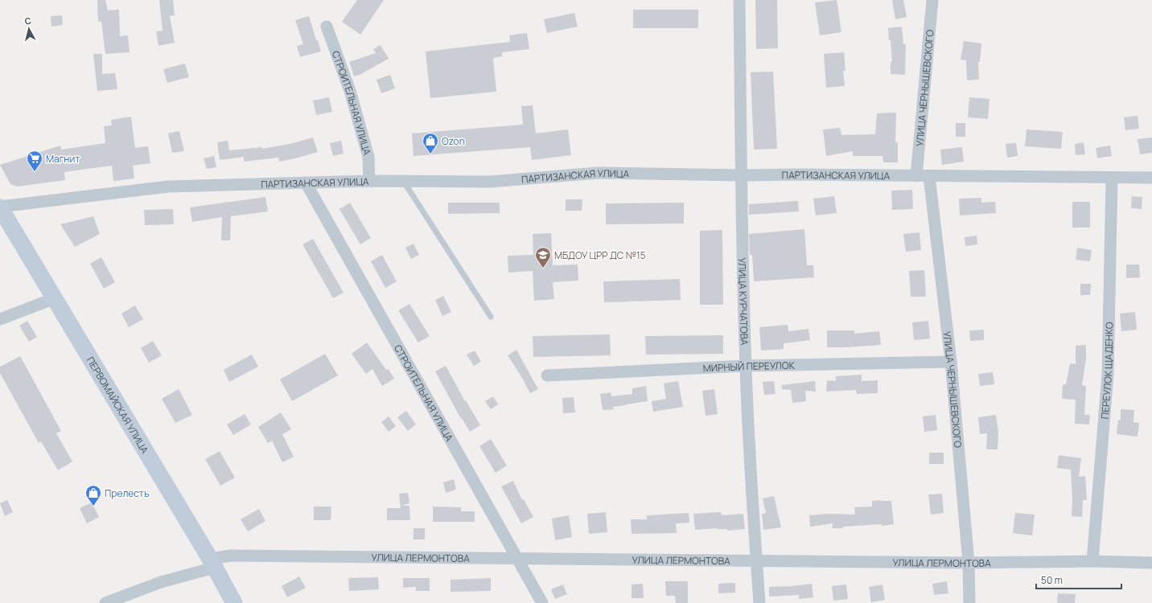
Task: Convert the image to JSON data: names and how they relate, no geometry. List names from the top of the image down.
{
  "streets": {
    "street": [
      "УЛИЦА ЧЕРНЫШЕВСКОГО",
      "СТРОИТЕЛЬНАЯ УЛИЦА",
      "ПАРТИЗАНСКАЯ УЛИЦА",
      "УЛИЦА КУРЧАТОВА",
      "МИРНЫЙ ПЕРЕУЛОК",
      "ПЕРЕУЛОК ЩАДЕНКО",
      "ПЕРВОМАЙСКАЯ УЛИЦА",
      "УЛИЦА ЛЕРМОНТОВА"
    ]
  },
  "crossings": [
    ["УЛИЦА ЧЕРНЫШЕВСКОГО", "ПАРТИЗАНСКАЯ УЛИЦА"],
    ["УЛИЦА ЧЕРНЫШЕВСКОГО", "МИРНЫЙ ПЕРЕУЛОК"],
    ["УЛИЦА ЧЕРНЫШЕВСКОГО", "УЛИЦА ЛЕРМОНТОВА"],
    ["СТРОИТЕЛЬНАЯ УЛИЦА", "ПАРТИЗАНСКАЯ УЛИЦА"],
    ["СТРОИТЕЛЬНАЯ УЛИЦА", "УЛИЦА ЛЕРМОНТОВА"],
    ["ПАРТИЗАНСКАЯ УЛИЦА", "УЛИЦА КУРЧАТОВА"],
    ["ПАРТИЗАНСКАЯ УЛИЦА", "ПЕРЕУЛОК ЩАДЕНКО"],
    ["ПАРТИЗАНСКАЯ УЛИЦА", "ПЕРВОМАЙСКАЯ УЛИЦА"],
    ["УЛИЦА КУРЧАТОВА", "МИРНЫЙ ПЕРЕУЛОК"],
    ["УЛИЦА КУРЧАТОВА", "УЛИЦА ЛЕРМОНТОВА"],
    ["ПЕРЕУЛОК ЩАДЕНКО", "УЛИЦА ЛЕРМОНТОВА"],
    ["ПЕРВОМАЙСКАЯ УЛИЦА", "УЛИЦА ЛЕРМОНТОВА"]
  ],
  "places": {
    "shop": ["Ozon", "Прелесть"],
    "supermarket": ["Магнит"],
    "school or university": ["МБДОУ ЦРР ДС №15"]
  },
  "scale_bar": "50 m",
  "north": "top"
}
